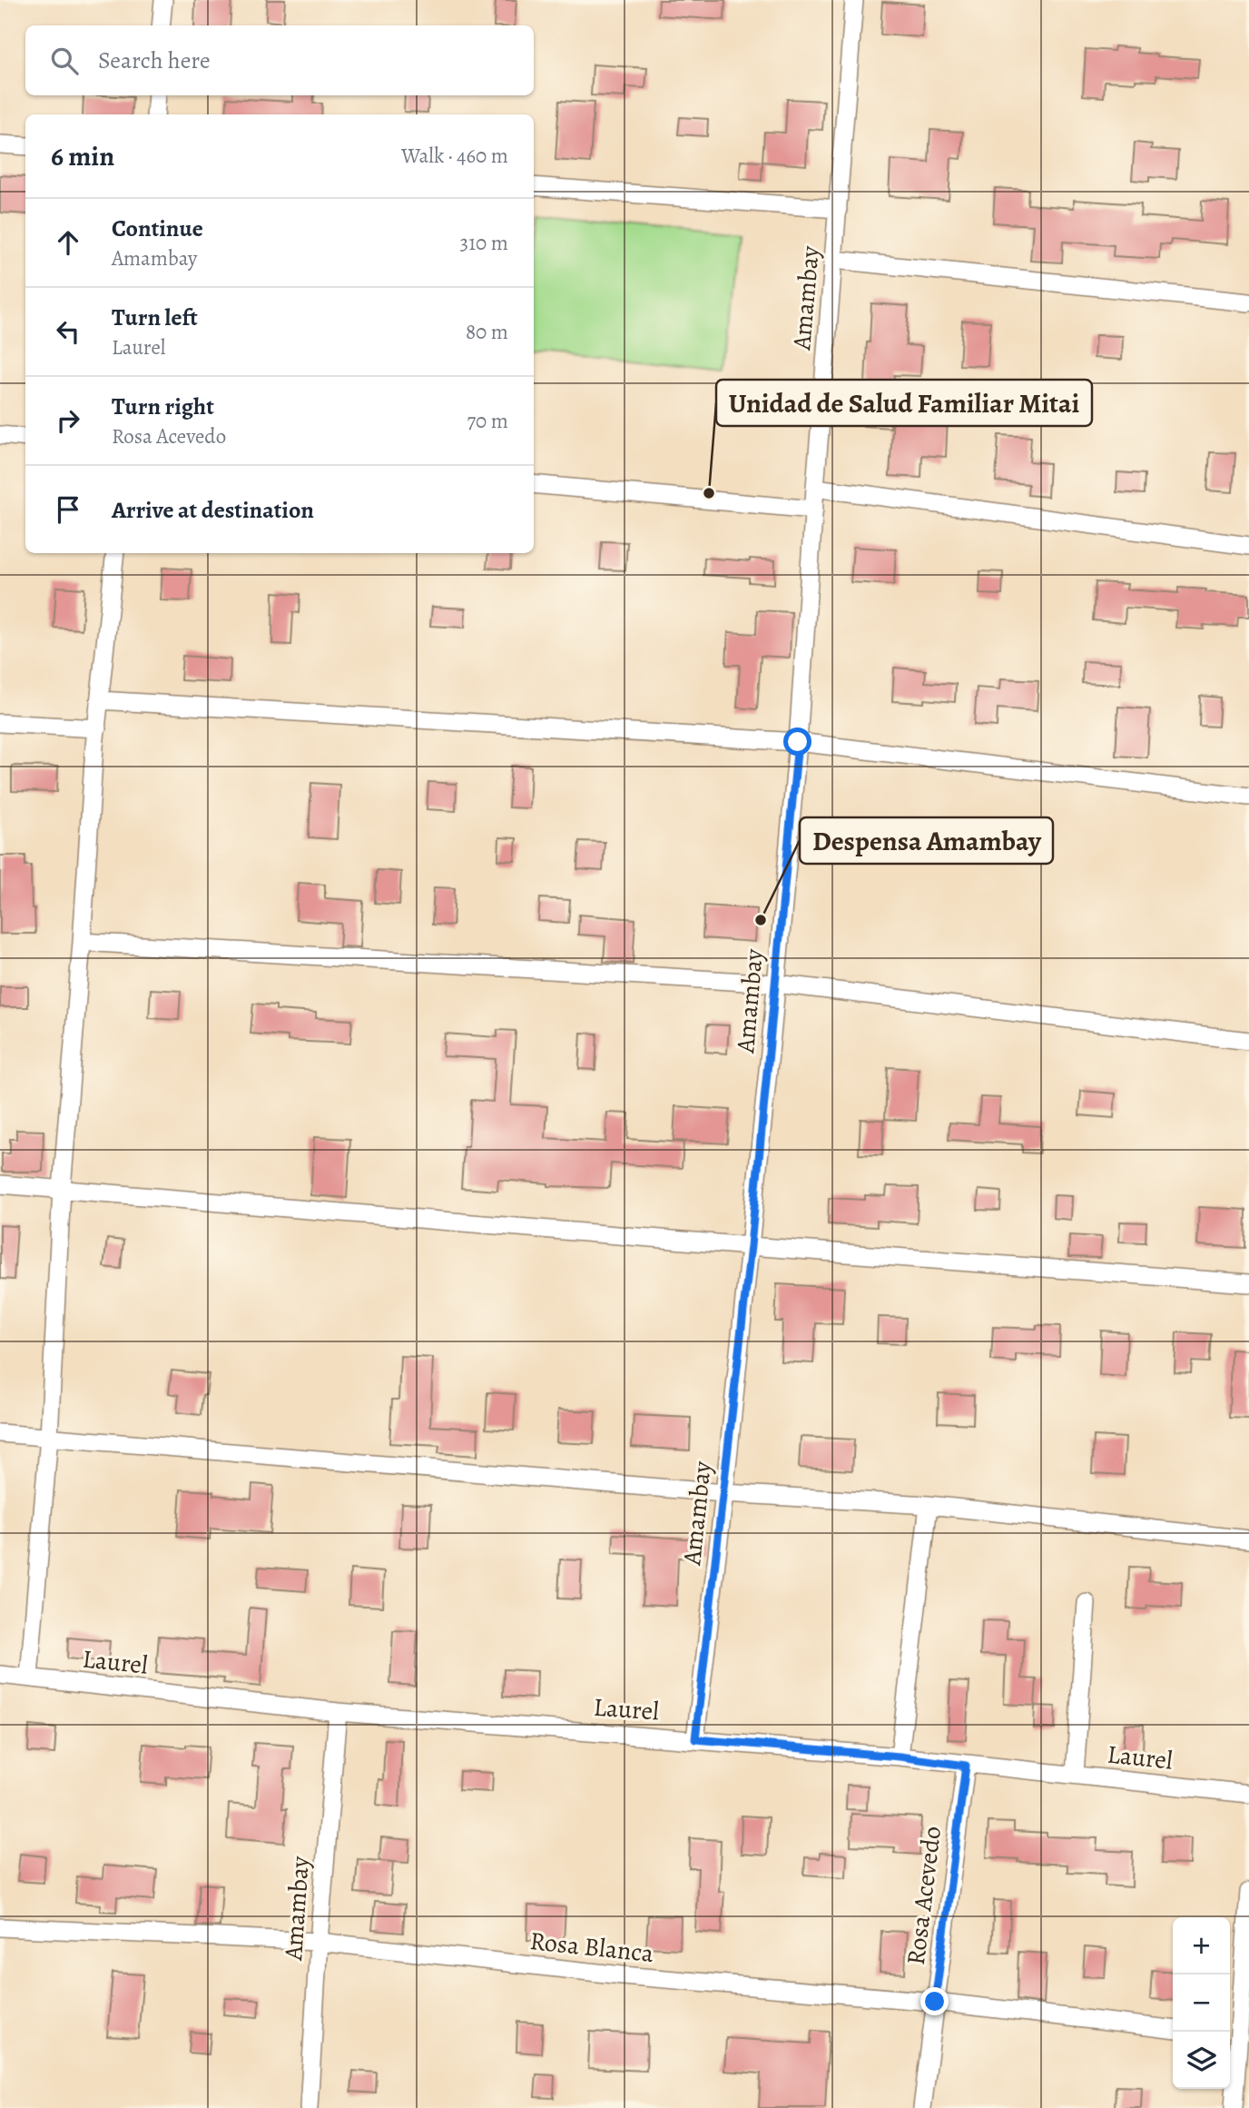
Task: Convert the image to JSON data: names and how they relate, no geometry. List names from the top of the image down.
{
  "streets": {
    "street": [
      "Amambay",
      "Laurel",
      "Rosa Acevedo",
      "Rosa Blanca"
    ]
  },
  "crossings": [
    ["Amambay", "Laurel"],
    ["Amambay", "Rosa Blanca"],
    ["Laurel", "Rosa Acevedo"],
    ["Rosa Acevedo", "Rosa Blanca"]
  ],
  "places": ["Unidad de Salud Familiar Mitai", "Despensa Amambay"],
  "page": {
    "search": "Search here",
    "heading": ["6 min", "Walk · 460 m"],
    "list": [
      ["Continue", "Amambay", "310 m"],
      ["Turn left", "Laurel", "80 m"],
      ["Turn right", "Rosa Acevedo", "70 m"],
      "Arrive at destination"
    ],
    "map_buttons": ["+", "−"]
  }
}
